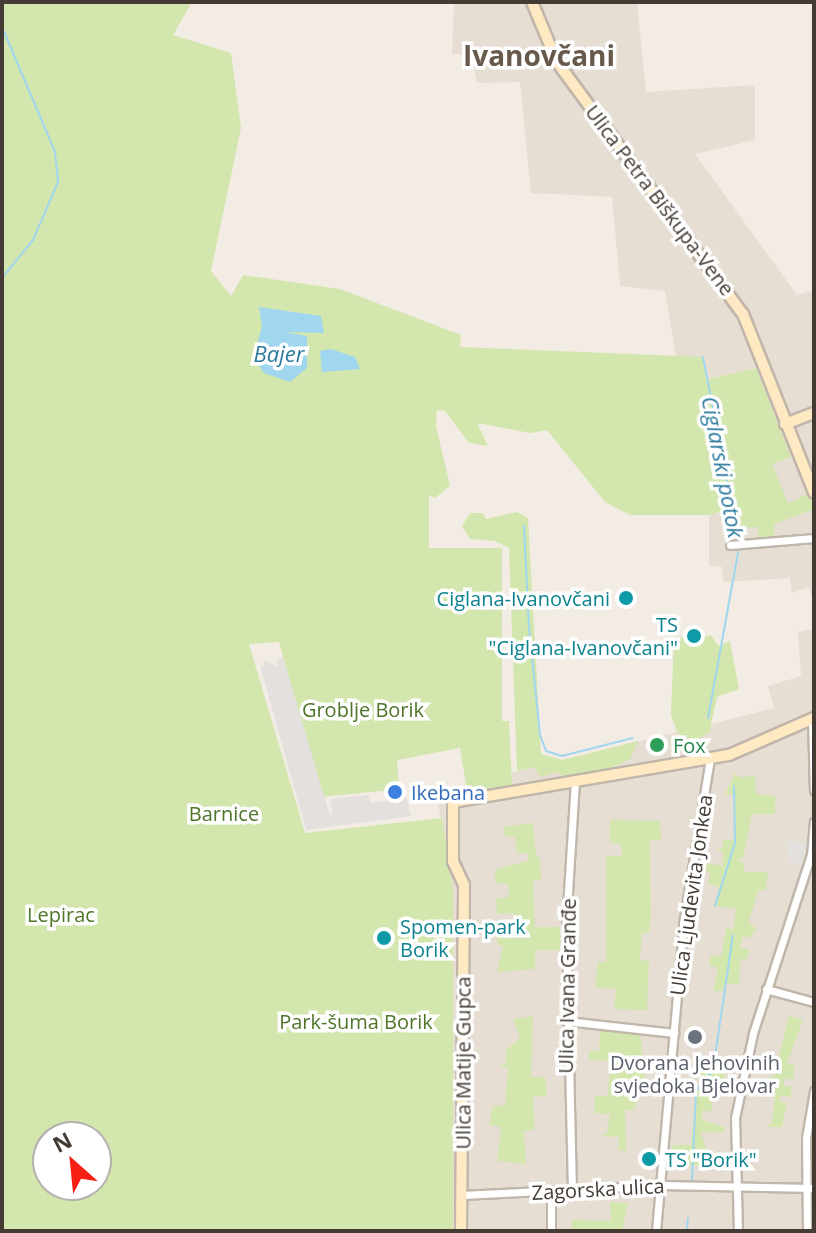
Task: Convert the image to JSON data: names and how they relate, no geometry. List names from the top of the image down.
{
  "streets": {
    "street": [
      "Ulica Petra Biškupa-Vene",
      "Ulica Ljudevita Jonkea",
      "Ulica Ivana Granđe",
      "Ulica Matije Gupca",
      "Zagorska ulica"
    ]
  },
  "crossings": [
    ["Ulica Ljudevita Jonkea", "Zagorska ulica"],
    ["Ulica Ivana Granđe", "Ulica Matije Gupca"],
    ["Ulica Ivana Granđe", "Zagorska ulica"],
    ["Ulica Matije Gupca", "Zagorska ulica"]
  ],
  "districts": ["Ivanovčani"],
  "water": ["Bajer", "Ciglarski potok"],
  "parks": [
    "Groblje Borik",
    "Barnice",
    "Lepirac",
    "Park-šuma Borik"
  ],
  "places": [
    "Ciglana-Ivanovčani",
    "TS \"Ciglana-Ivanovčani\"",
    "Fox",
    "Ikebana",
    "Spomen-park Borik",
    "Dvorana Jehovinih svjedoka Bjelovar",
    "TS \"Borik\""
  ],
  "north": "top left"
}
